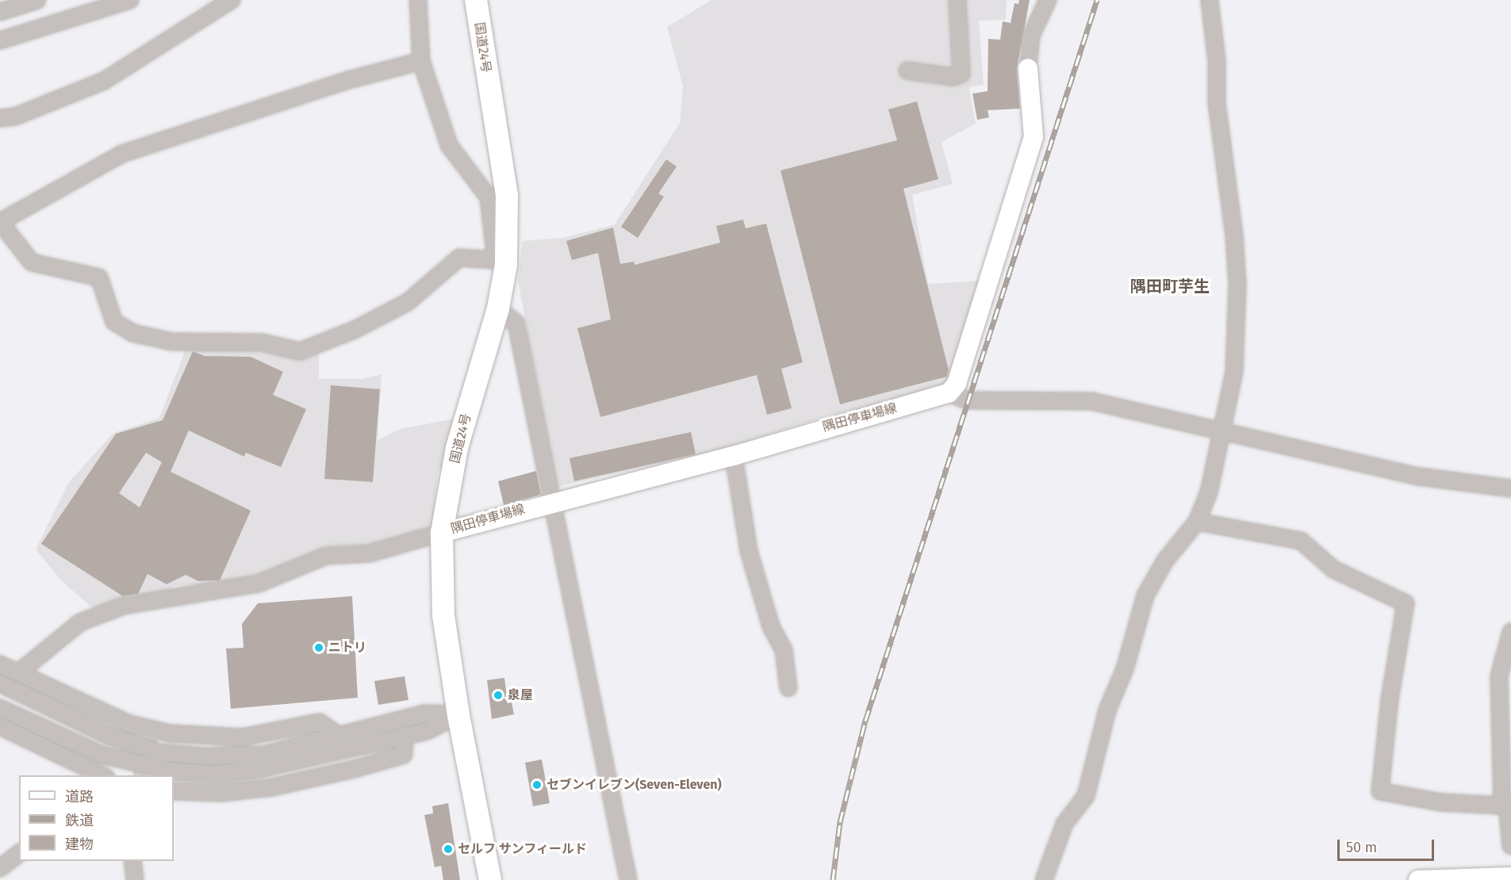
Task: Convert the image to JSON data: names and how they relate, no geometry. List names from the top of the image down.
{
  "streets": {
    "highway": ["国道24号"],
    "main road": ["隅田停車場線"]
  },
  "crossings": [
    ["国道24号", "隅田停車場線"]
  ],
  "districts": ["隅田町芋生"],
  "places": [
    "ニトリ",
    "泉屋",
    "セブンイレブン(Seven-Eleven)",
    "セルフ サンフィールド"
  ],
  "legend": ["道路", "鉄道", "建物"],
  "scale_bar": "50 m"
}
